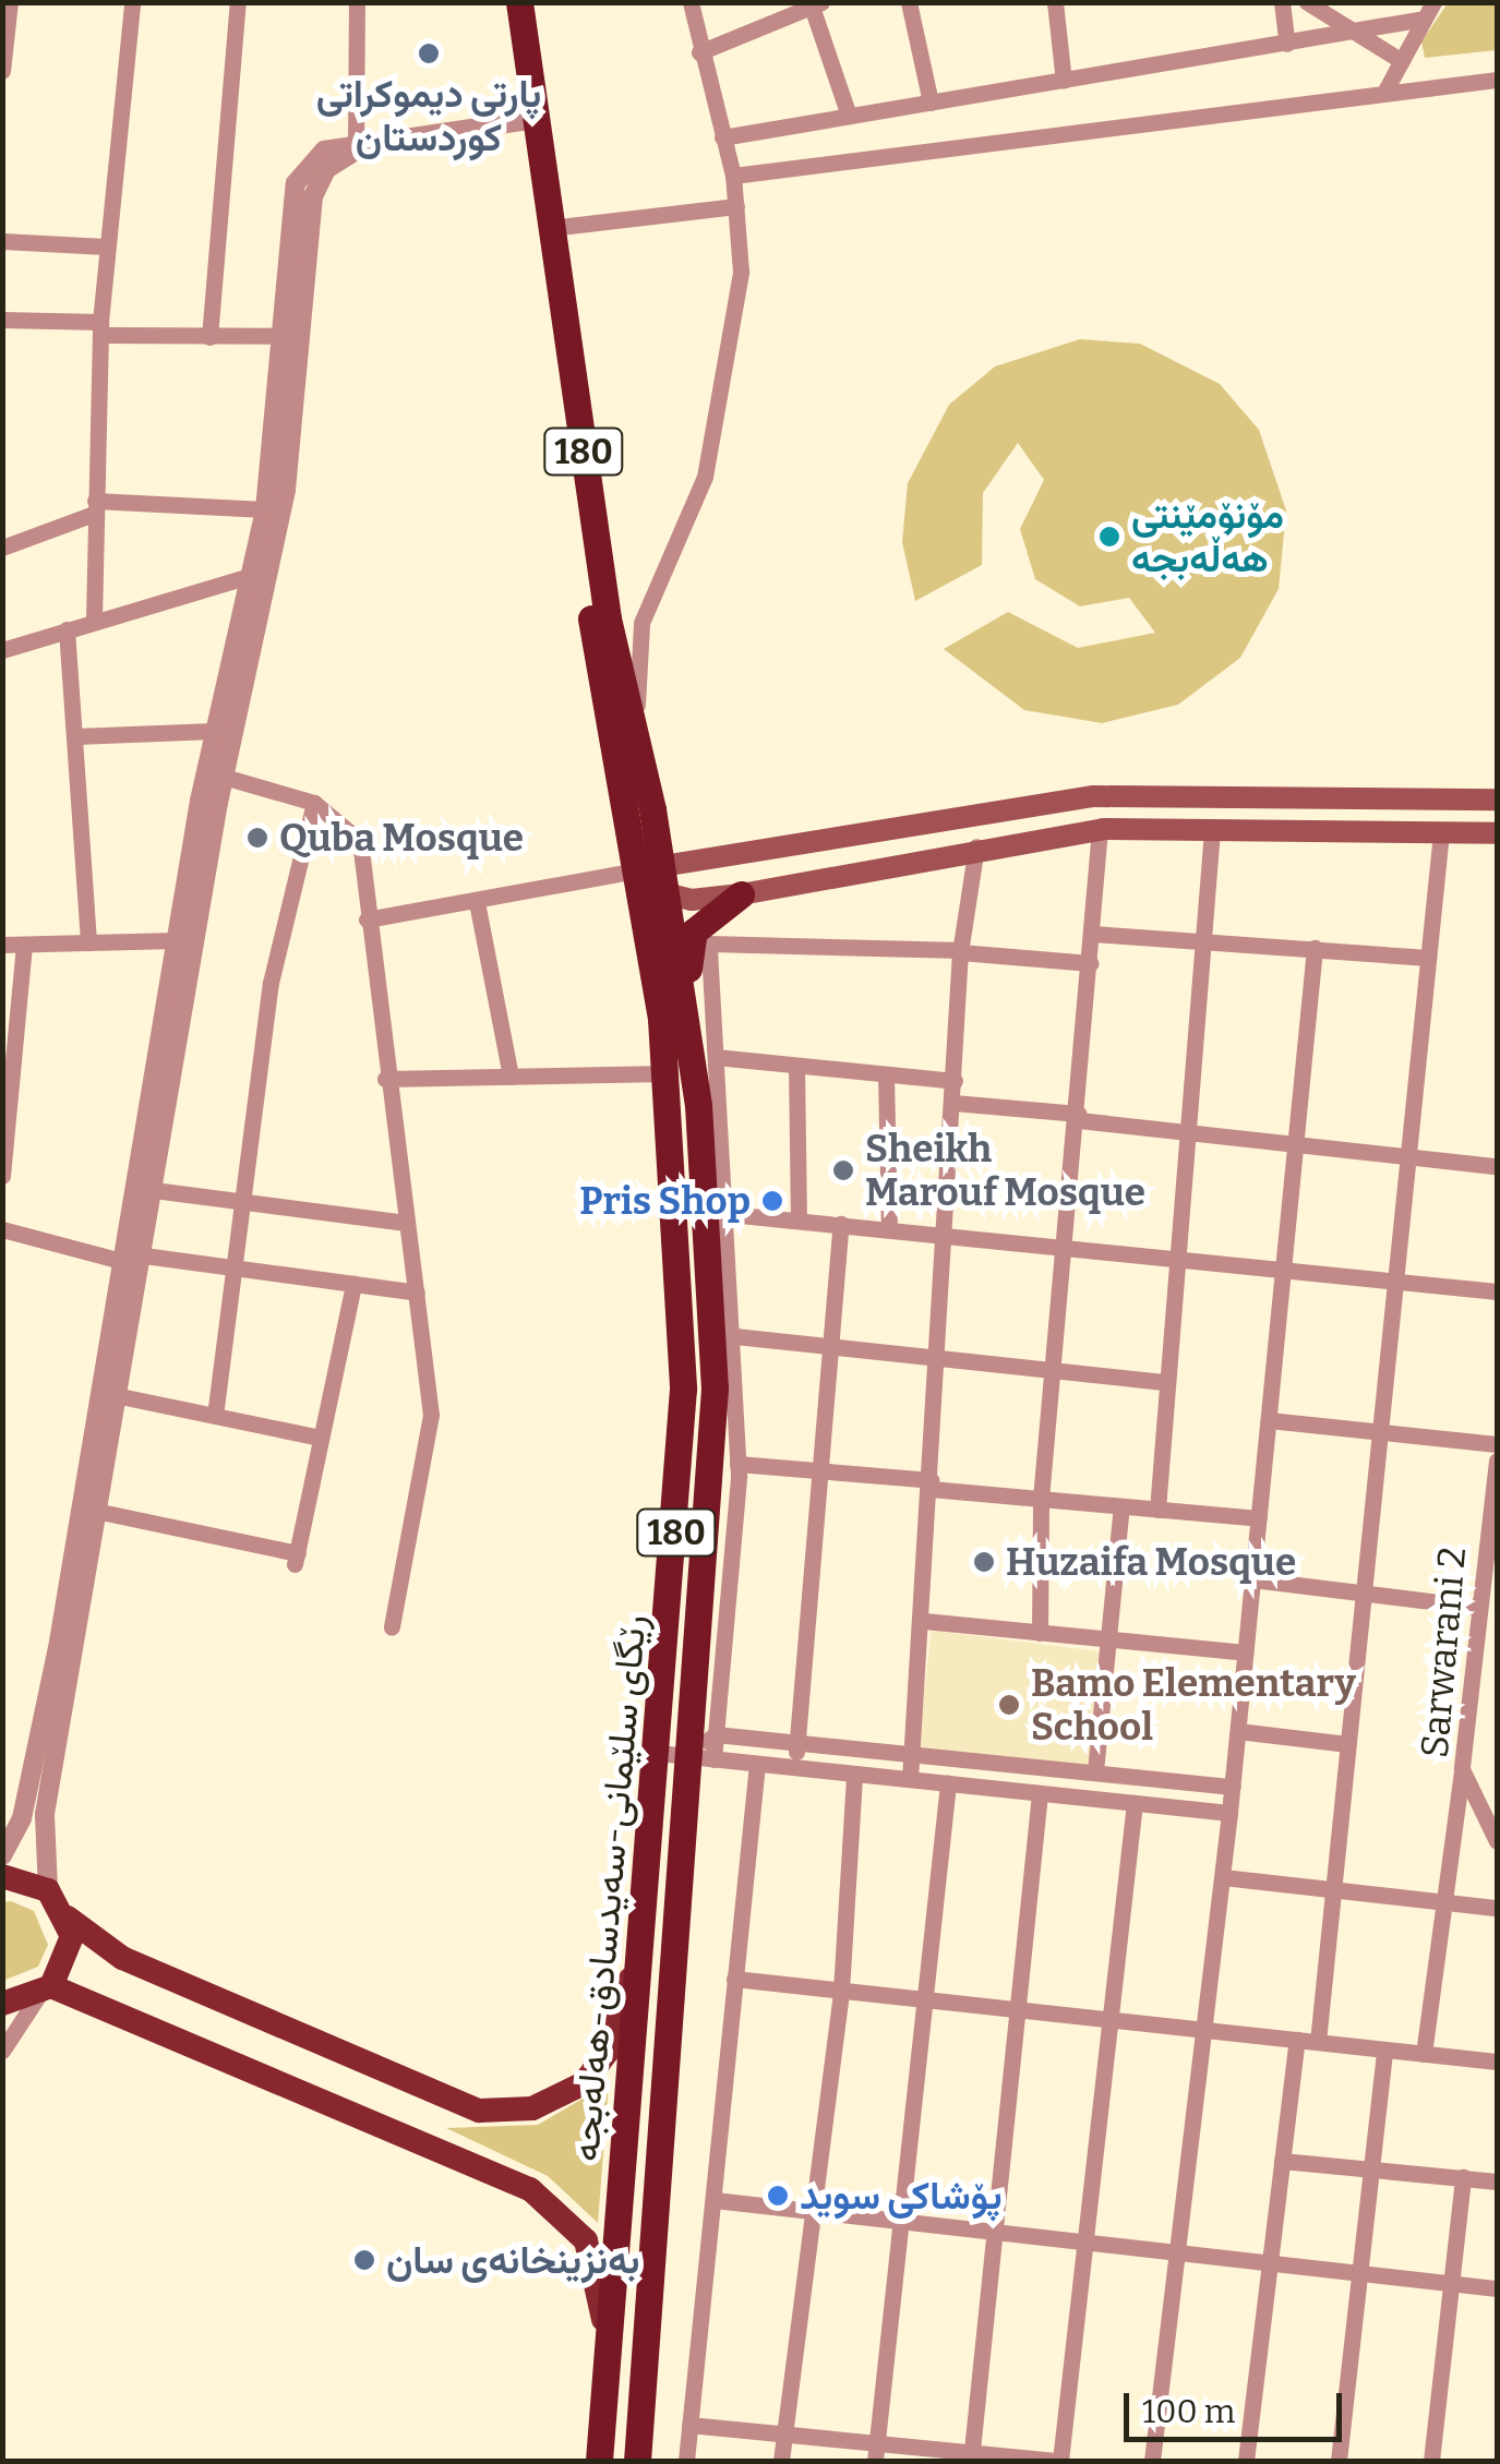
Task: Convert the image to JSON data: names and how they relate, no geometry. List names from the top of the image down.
{
  "streets": {
    "highway": ["180", "رێگای سلێمانی-سەیدسادق-هەلەبجە"],
    "street": ["Sarwarani 2"]
  },
  "crossings": [
    ["180", "رێگای سلێمانی-سەیدسادق-هەلەبجە"]
  ],
  "places": [
    "پارتی دیموکراتی کوردستان",
    "مۆنۆمێنتی هەڵەبجە",
    "Quba Mosque",
    "Sheikh Marouf Mosque",
    "Pris Shop",
    "Huzaifa Mosque",
    "Bamo Elementary School",
    "پۆشاکی سوید",
    "بەنزینخانەی سان"
  ],
  "scale_bar": "100 m"
}
